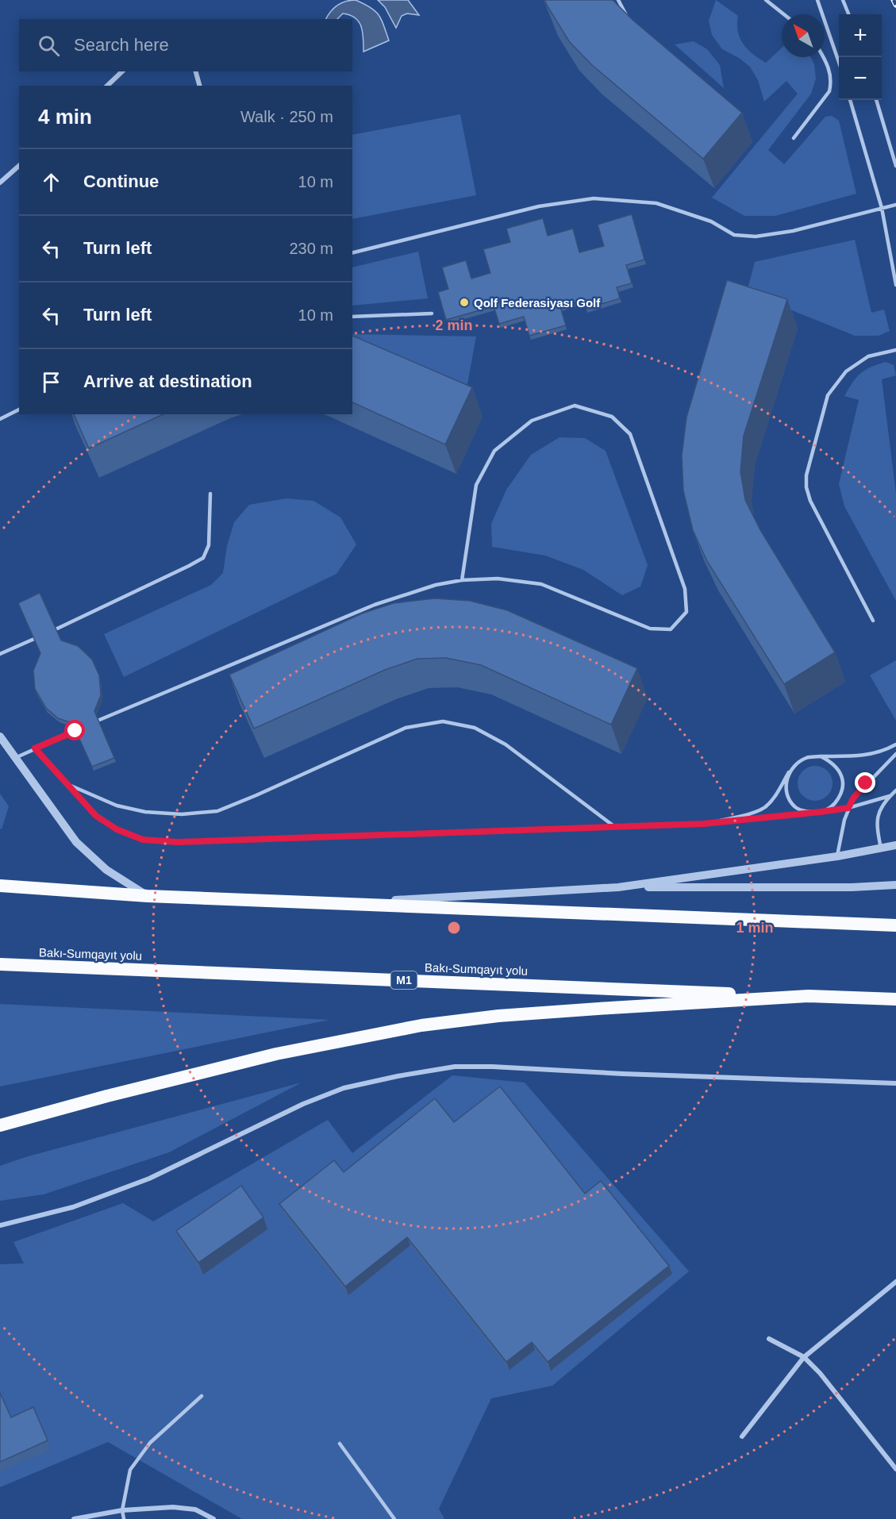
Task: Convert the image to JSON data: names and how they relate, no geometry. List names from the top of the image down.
{
  "streets": {
    "highway": ["Bakı-Sumqayıt yolu", "M1"]
  },
  "places": ["Qolf Federasiyası Golf"],
  "north": "top left",
  "page": {
    "map_buttons": ["+", "−"],
    "search": "Search here",
    "heading": ["4 min", "Walk · 250 m"],
    "list": [
      ["Continue", "10 m"],
      ["Turn left", "230 m"],
      ["Turn left", "10 m"],
      "Arrive at destination"
    ]
  },
  "rings": ["2 min", "1 min"]
}
